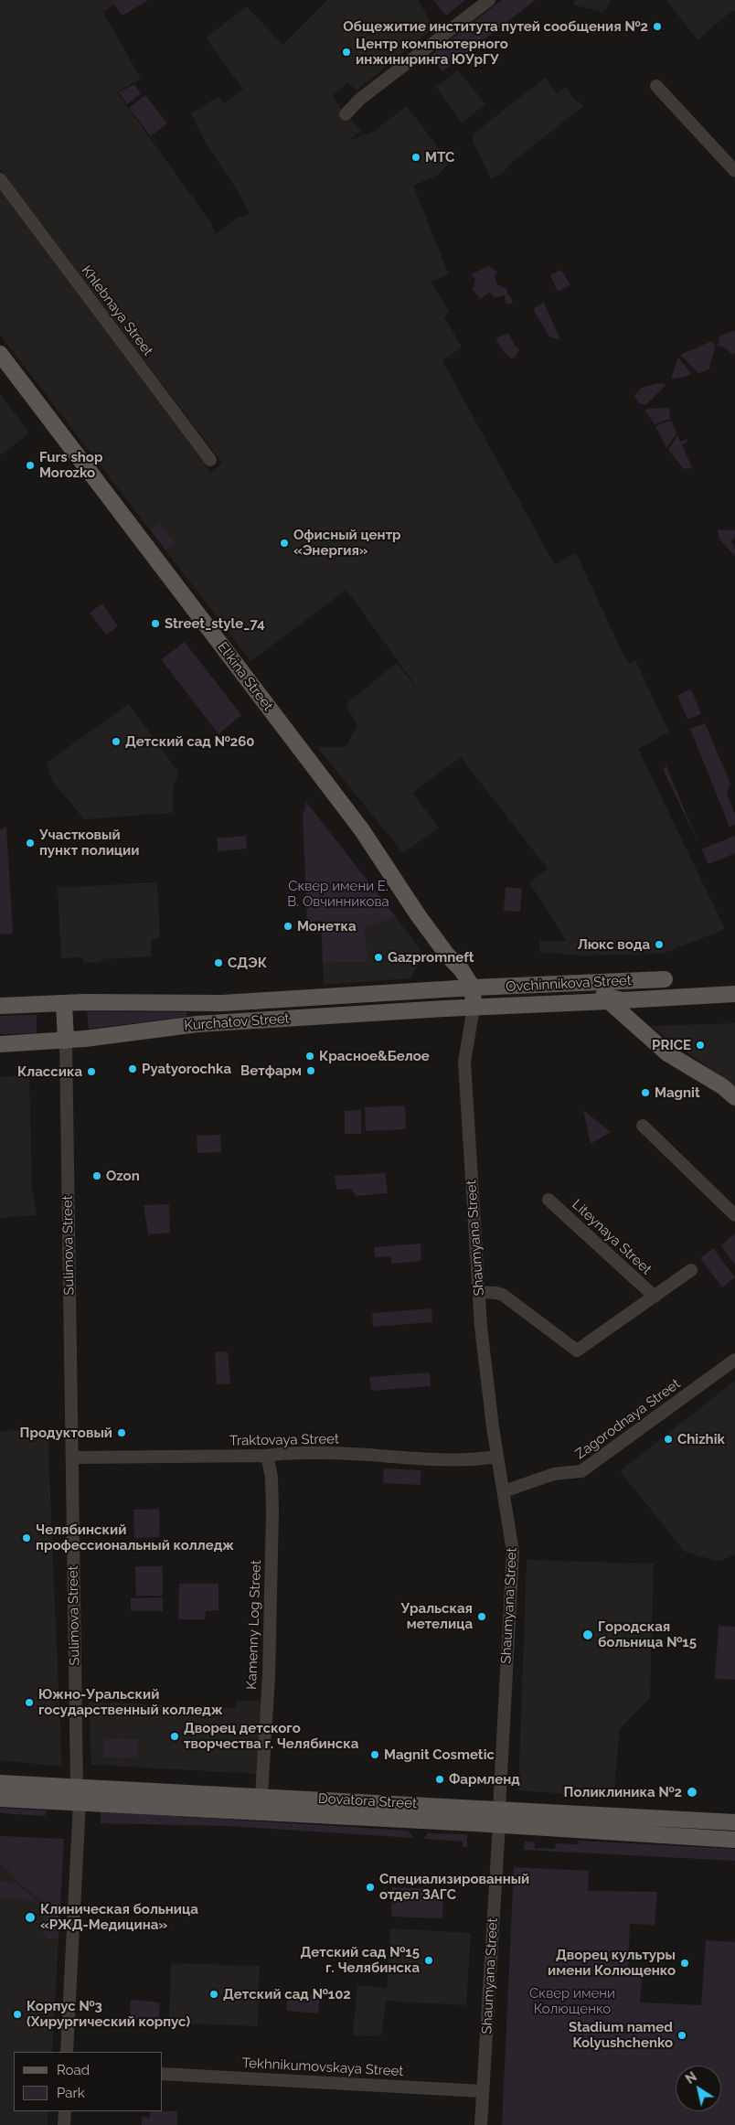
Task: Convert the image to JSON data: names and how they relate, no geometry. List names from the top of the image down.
{
  "streets": {
    "main road": [
      "El'kina Street",
      "Ovchinnikova Street",
      "Kurchatov Street",
      "Shaumyana Street",
      "Sulimova Street",
      "Dovatora Street"
    ],
    "street": [
      "Khlebnaya Street",
      "Liteynaya Street",
      "Zagorodnaya Street",
      "Traktovaya Street",
      "Kamenny Log Street",
      "Tekhnikumovskaya Street"
    ]
  },
  "crossings": [
    ["El'kina Street", "Ovchinnikova Street"],
    ["El'kina Street", "Kurchatov Street"],
    ["Ovchinnikova Street", "Kurchatov Street"],
    ["Ovchinnikova Street", "Shaumyana Street"],
    ["Kurchatov Street", "Shaumyana Street"],
    ["Kurchatov Street", "Sulimova Street"],
    ["Shaumyana Street", "Zagorodnaya Street"],
    ["Shaumyana Street", "Traktovaya Street"],
    ["Shaumyana Street", "Dovatora Street"],
    ["Shaumyana Street", "Tekhnikumovskaya Street"],
    ["Sulimova Street", "Traktovaya Street"],
    ["Sulimova Street", "Dovatora Street"],
    ["Traktovaya Street", "Kamenny Log Street"],
    ["Kamenny Log Street", "Dovatora Street"]
  ],
  "parks": ["Сквер имени Е. В. Овчинникова", "Сквер имени Колющенко"],
  "places": [
    "Общежитие института путей сообщения №2",
    "Центр компьютерного инжиниринга ЮУрГУ",
    "МТС",
    "Furs shop Morozko",
    "Офисный центр «Энергия»",
    "Street_style_74",
    "Детский сад №260",
    "Участковый пункт полиции",
    "Монетка",
    "Люкс вода",
    "Gazpromneft",
    "СДЭК",
    "PRICE",
    "Красное&Белое",
    "Pyatyorochka",
    "Ветфарм",
    "Классика",
    "Magnit",
    "Ozon",
    "Продуктовый",
    "Chizhik",
    "Челябинский профессиональный колледж",
    "Уральская метелица",
    "Городская больница №15",
    "Южно-Уральский государственный колледж",
    "Дворец детского творчества г. Челябинска",
    "Magnit Cosmetic",
    "Фармленд",
    "Поликлиника №2",
    "Специализированный отдел ЗАГС",
    "Клиническая больница «РЖД-Медицина»",
    "Детский сад №15 г. Челябинска",
    "Дворец культуры имени Колющенко",
    "Детский сад №102",
    "Корпус №3 (Хирургический корпус)",
    "Stadium named Kolyushchenko"
  ],
  "legend": ["Road", "Park"],
  "north": "top left"
}
